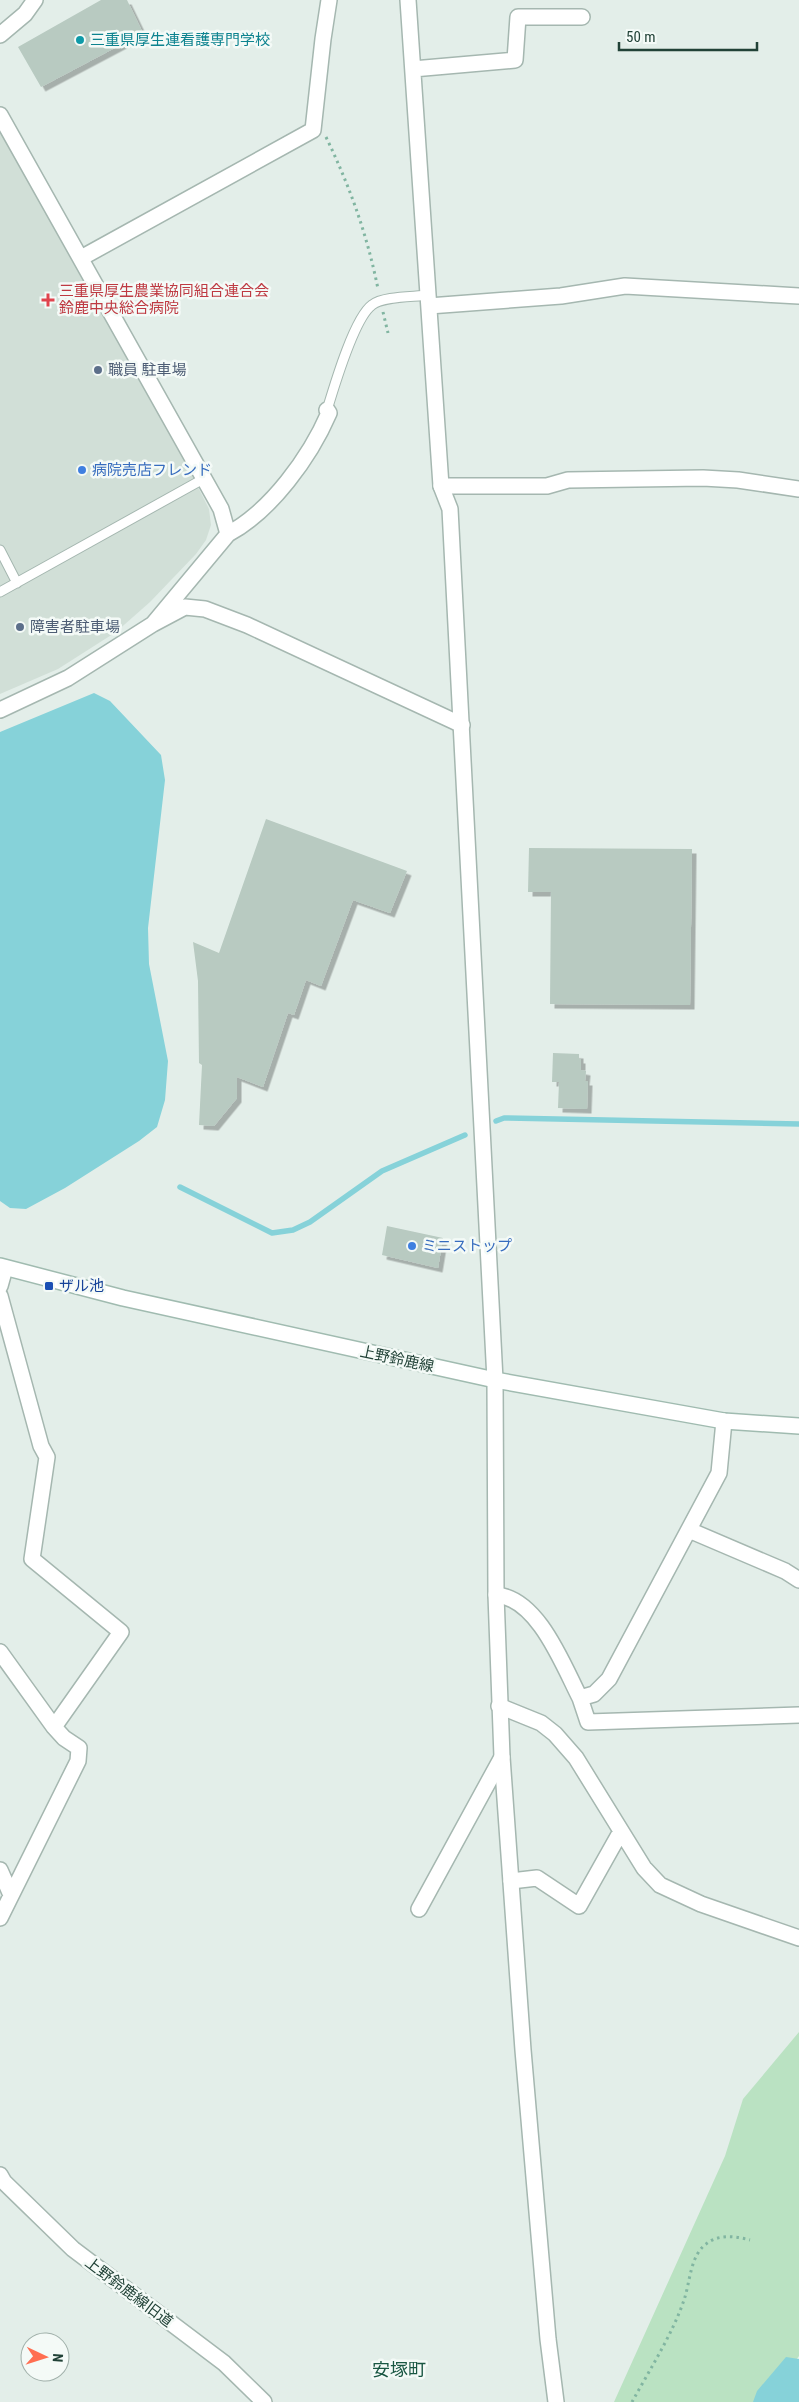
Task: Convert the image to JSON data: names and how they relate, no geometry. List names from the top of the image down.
{
  "streets": {
    "street": ["上野鈴鹿線", "上野鈴鹿線旧道"]
  },
  "districts": ["安塚町"],
  "places": {
    "other": [
      "三重県厚生連看護専門学校",
      "職員 駐車場",
      "病院売店フレンド",
      "障害者駐車場",
      "ミニストップ"
    ],
    "health": ["三重県厚生農業協同組合連合会 鈴鹿中央総合病院"],
    "transit": ["ザル池"]
  },
  "scale_bar": "50 m",
  "north": "right"
}
